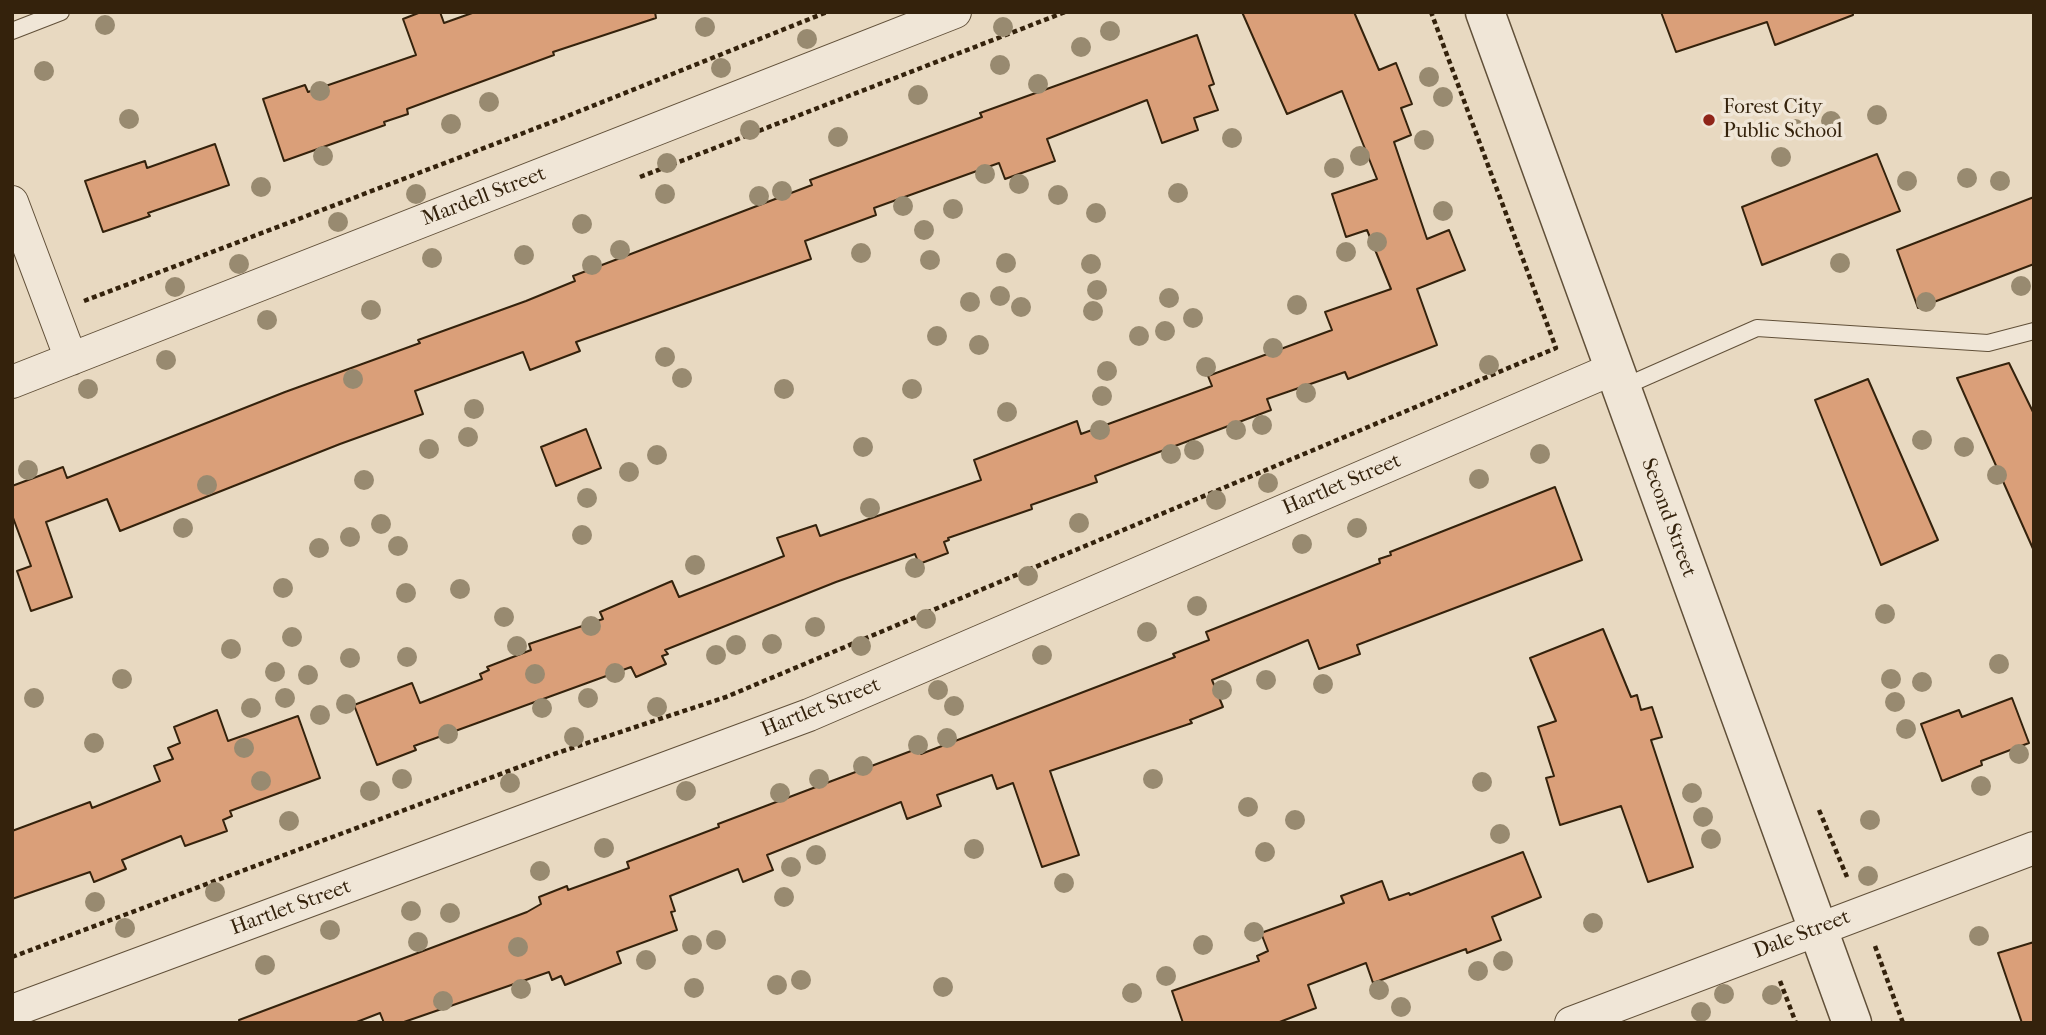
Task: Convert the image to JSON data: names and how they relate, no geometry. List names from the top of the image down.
{
  "streets": {
    "street": [
      "Mardell Street",
      "Hartlet Street",
      "Second Street",
      "Dale Street"
    ]
  },
  "crossings": [
    ["Hartlet Street", "Second Street"],
    ["Second Street", "Dale Street"]
  ],
  "places": ["Forest City Public School"]
}
